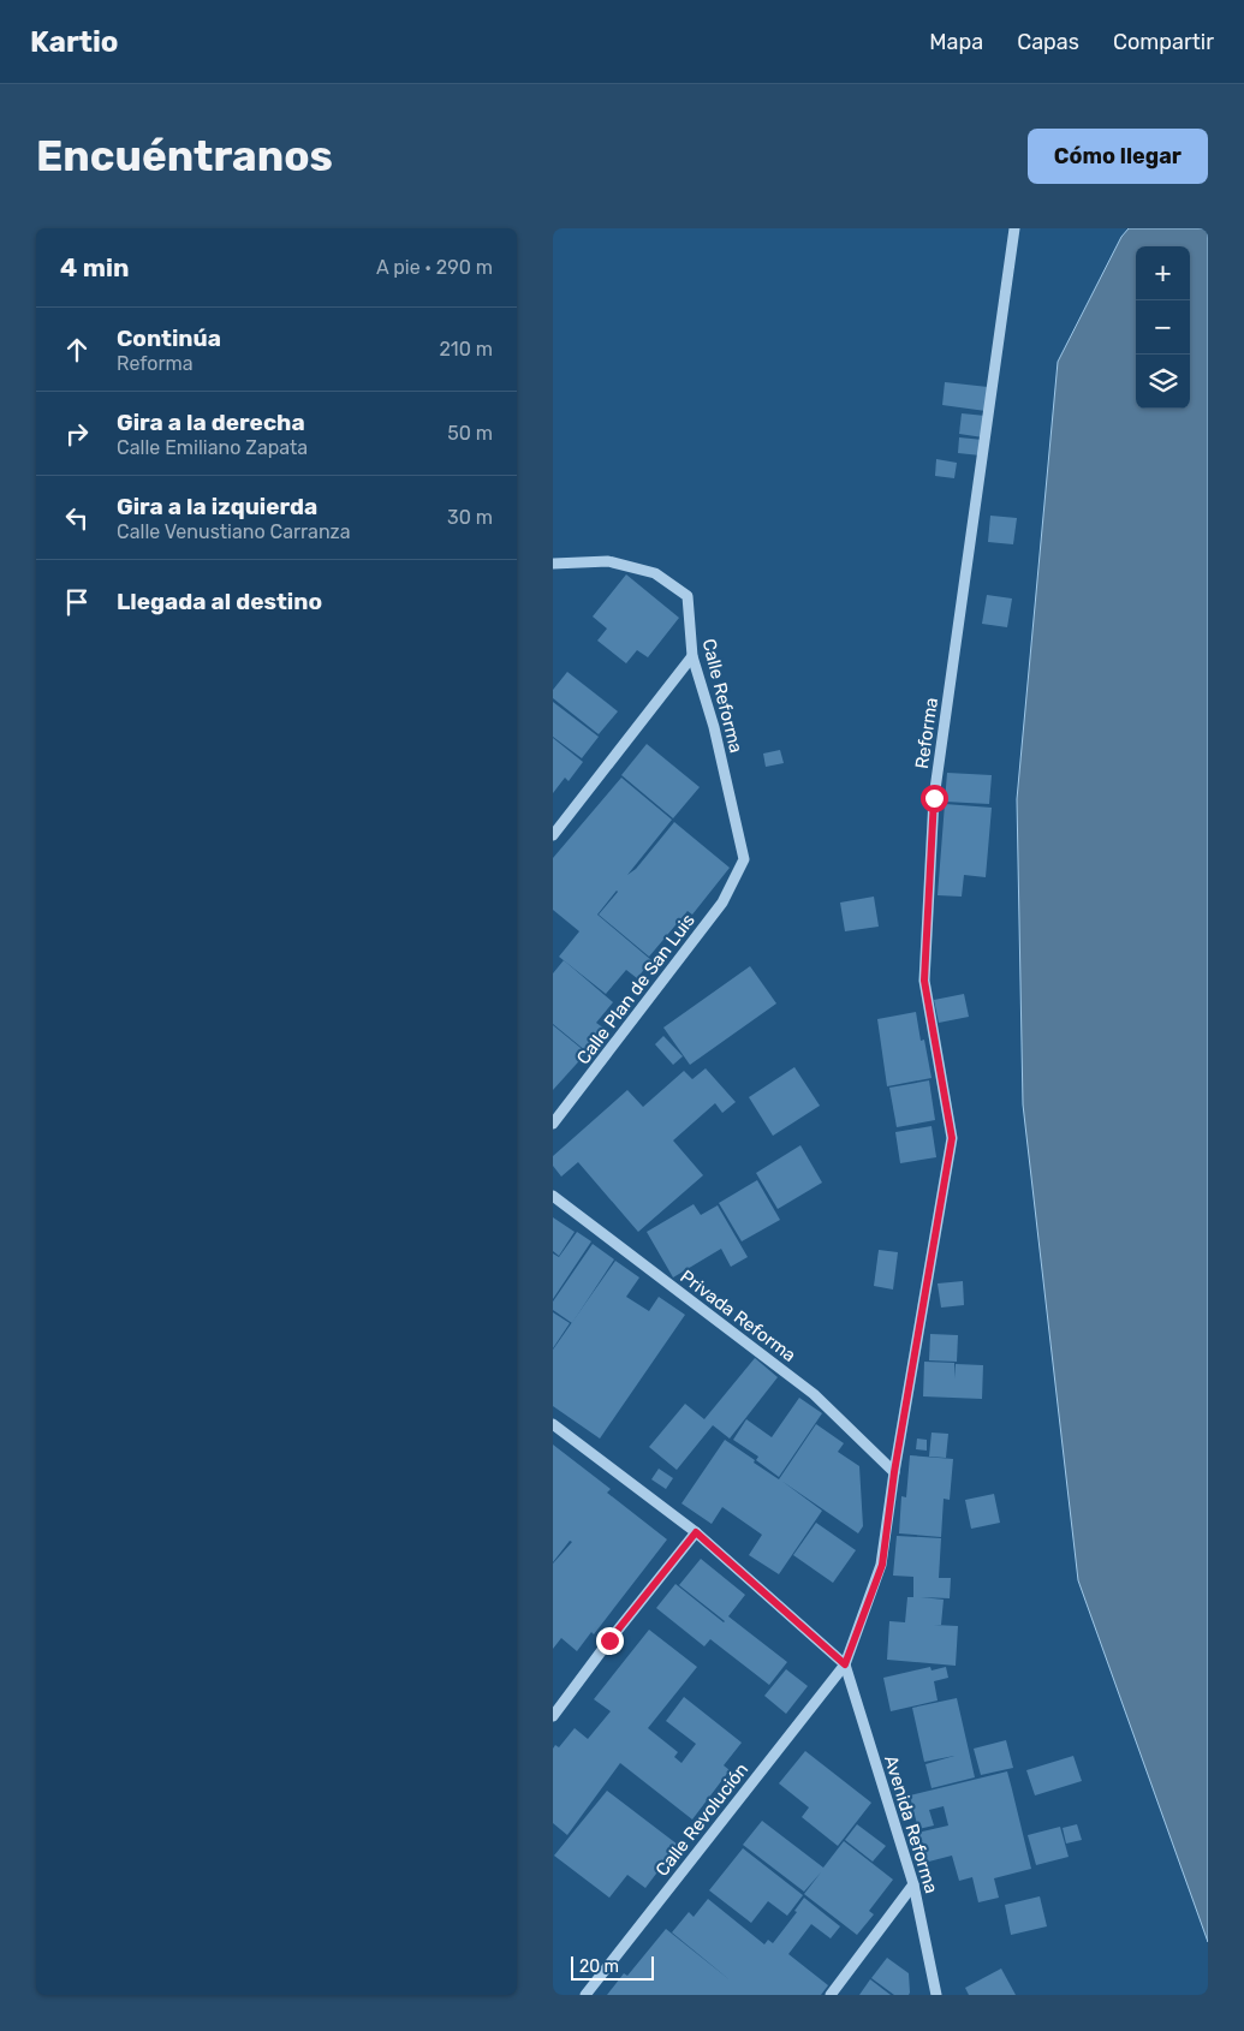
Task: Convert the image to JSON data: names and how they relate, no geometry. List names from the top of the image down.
{
  "streets": {
    "street": [
      "Calle Reforma",
      "Reforma",
      "Calle Plan de San Luis",
      "Privada Reforma",
      "Calle Revolución",
      "Avenida Reforma"
    ]
  },
  "crossings": [
    ["Calle Reforma", "Calle Plan de San Luis"],
    ["Reforma", "Privada Reforma"],
    ["Reforma", "Calle Revolución"],
    ["Reforma", "Avenida Reforma"],
    ["Calle Revolución", "Avenida Reforma"]
  ],
  "scale_bar": "20 m",
  "page": {
    "header": "Kartio",
    "nav": ["Mapa", "Capas", "Compartir"],
    "buttons": "Cómo llegar",
    "title": "Encuéntranos",
    "heading": ["4 min", "A pie · 290 m"],
    "map_buttons": ["+", "−"],
    "list": [
      ["Continúa", "Reforma", "210 m"],
      ["Gira a la derecha", "Calle Emiliano Zapata", "50 m"],
      ["Gira a la izquierda", "Calle Venustiano Carranza", "30 m"],
      "Llegada al destino"
    ],
    "scale": "20 m"
  }
}
